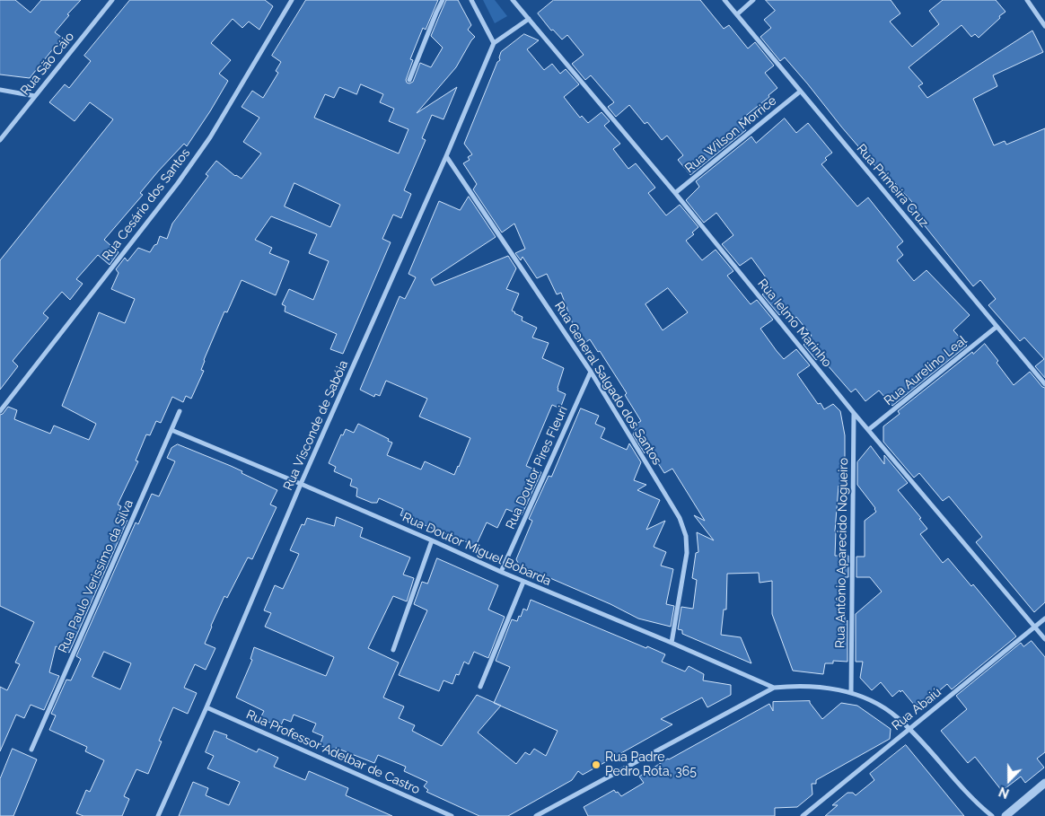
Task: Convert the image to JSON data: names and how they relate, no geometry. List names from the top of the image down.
{
  "streets": {
    "street": [
      "Rua São Cáio",
      "Rua Wilson Morrice",
      "Rua Primeira Cruz",
      "Rua Cesário dos Santos",
      "Rua Ielmo Marinho",
      "Rua Aurelino Leal",
      "Rua General Salgado dos Santos",
      "Rua Visconde de Sabóia",
      "Rua Doutor Pires Fleuri",
      "Rua Doutor Miguel Bobarda",
      "Rua Antônio Aparecido Nogueiro",
      "Rua Paulo Verissimo da Silva",
      "Rua Abaiú",
      "Rua Professor Adelbar de Castro"
    ]
  },
  "crossings": [
    ["Rua Wilson Morrice", "Rua Primeira Cruz"],
    ["Rua Wilson Morrice", "Rua Ielmo Marinho"],
    ["Rua Primeira Cruz", "Rua Aurelino Leal"],
    ["Rua Ielmo Marinho", "Rua Aurelino Leal"],
    ["Rua Ielmo Marinho", "Rua Antônio Aparecido Nogueiro"],
    ["Rua Ielmo Marinho", "Rua Abaiú"],
    ["Rua General Salgado dos Santos", "Rua Visconde de Sabóia"],
    ["Rua General Salgado dos Santos", "Rua Doutor Pires Fleuri"],
    ["Rua General Salgado dos Santos", "Rua Doutor Miguel Bobarda"],
    ["Rua Visconde de Sabóia", "Rua Doutor Miguel Bobarda"],
    ["Rua Visconde de Sabóia", "Rua Professor Adelbar de Castro"],
    ["Rua Doutor Pires Fleuri", "Rua Doutor Miguel Bobarda"],
    ["Rua Doutor Miguel Bobarda", "Rua Paulo Verissimo da Silva"]
  ],
  "places": ["Rua Padre Pedro Rota, 365"],
  "north": "bottom"
}
